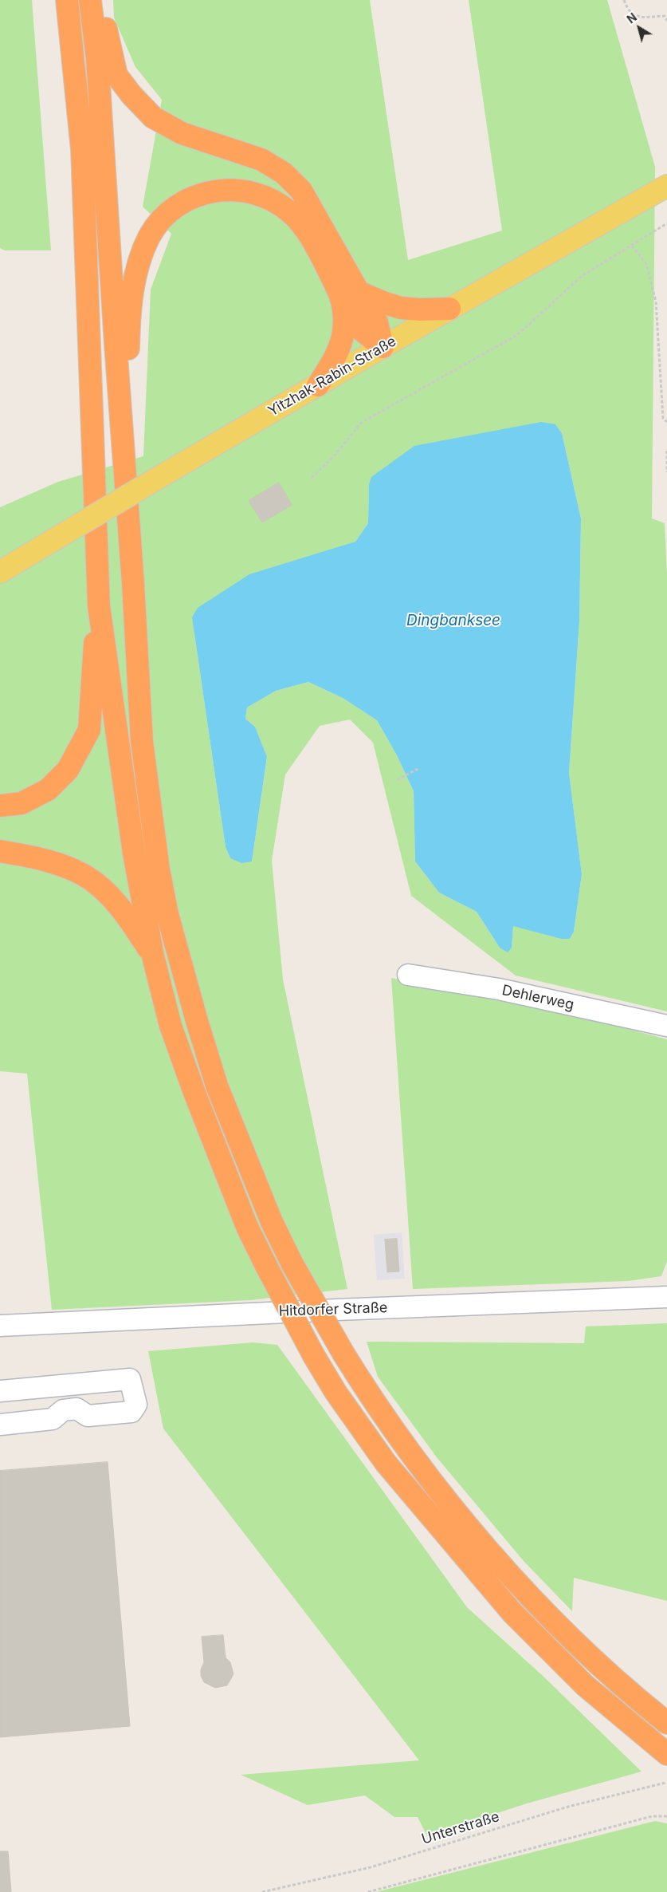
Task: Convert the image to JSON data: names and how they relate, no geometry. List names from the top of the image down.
{
  "streets": {
    "main road": ["Yitzhak-Rabin-Straße"],
    "street": ["Dehlerweg", "Hitdorfer Straße"],
    "path": ["Unterstraße"]
  },
  "water": ["Dingbanksee"],
  "north": "top left"
}
